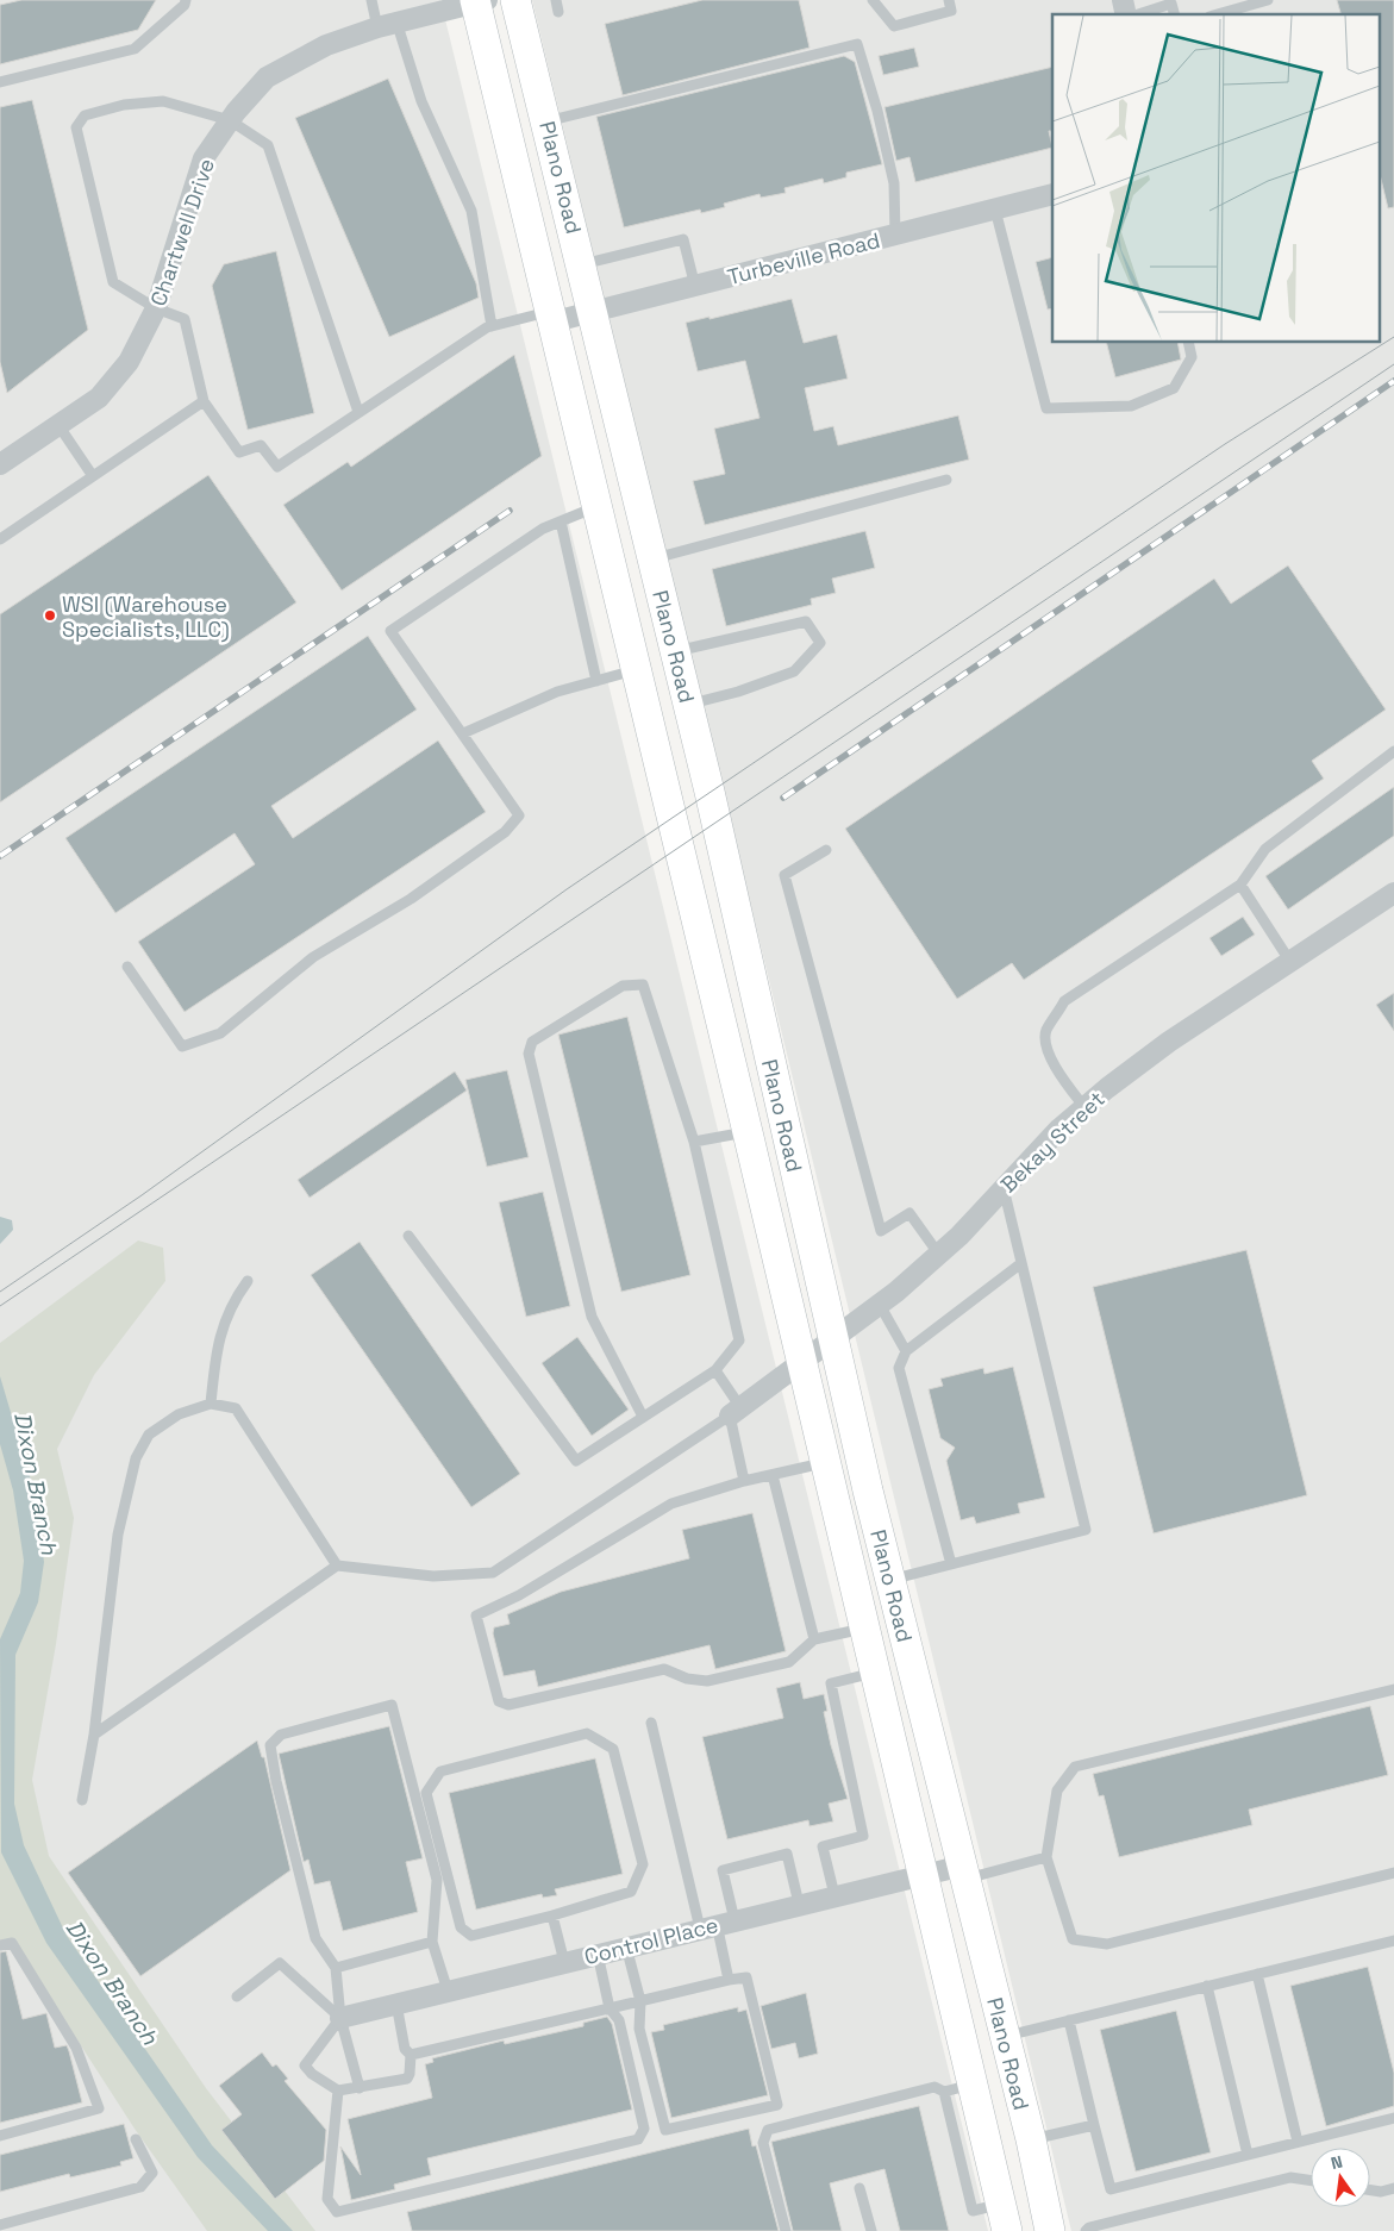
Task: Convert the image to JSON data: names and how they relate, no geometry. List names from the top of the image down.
{
  "streets": {
    "main road": ["Plano Road"],
    "street": [
      "Chartwell Drive",
      "Turbeville Road",
      "Bekay Street",
      "Control Place"
    ]
  },
  "crossings": [
    ["Plano Road", "Chartwell Drive"],
    ["Plano Road", "Turbeville Road"],
    ["Plano Road", "Bekay Street"],
    ["Plano Road", "Control Place"]
  ],
  "water": ["Dixon Branch"],
  "places": ["WSI (Warehouse Specialists, LLC)"],
  "north": "top"
}
